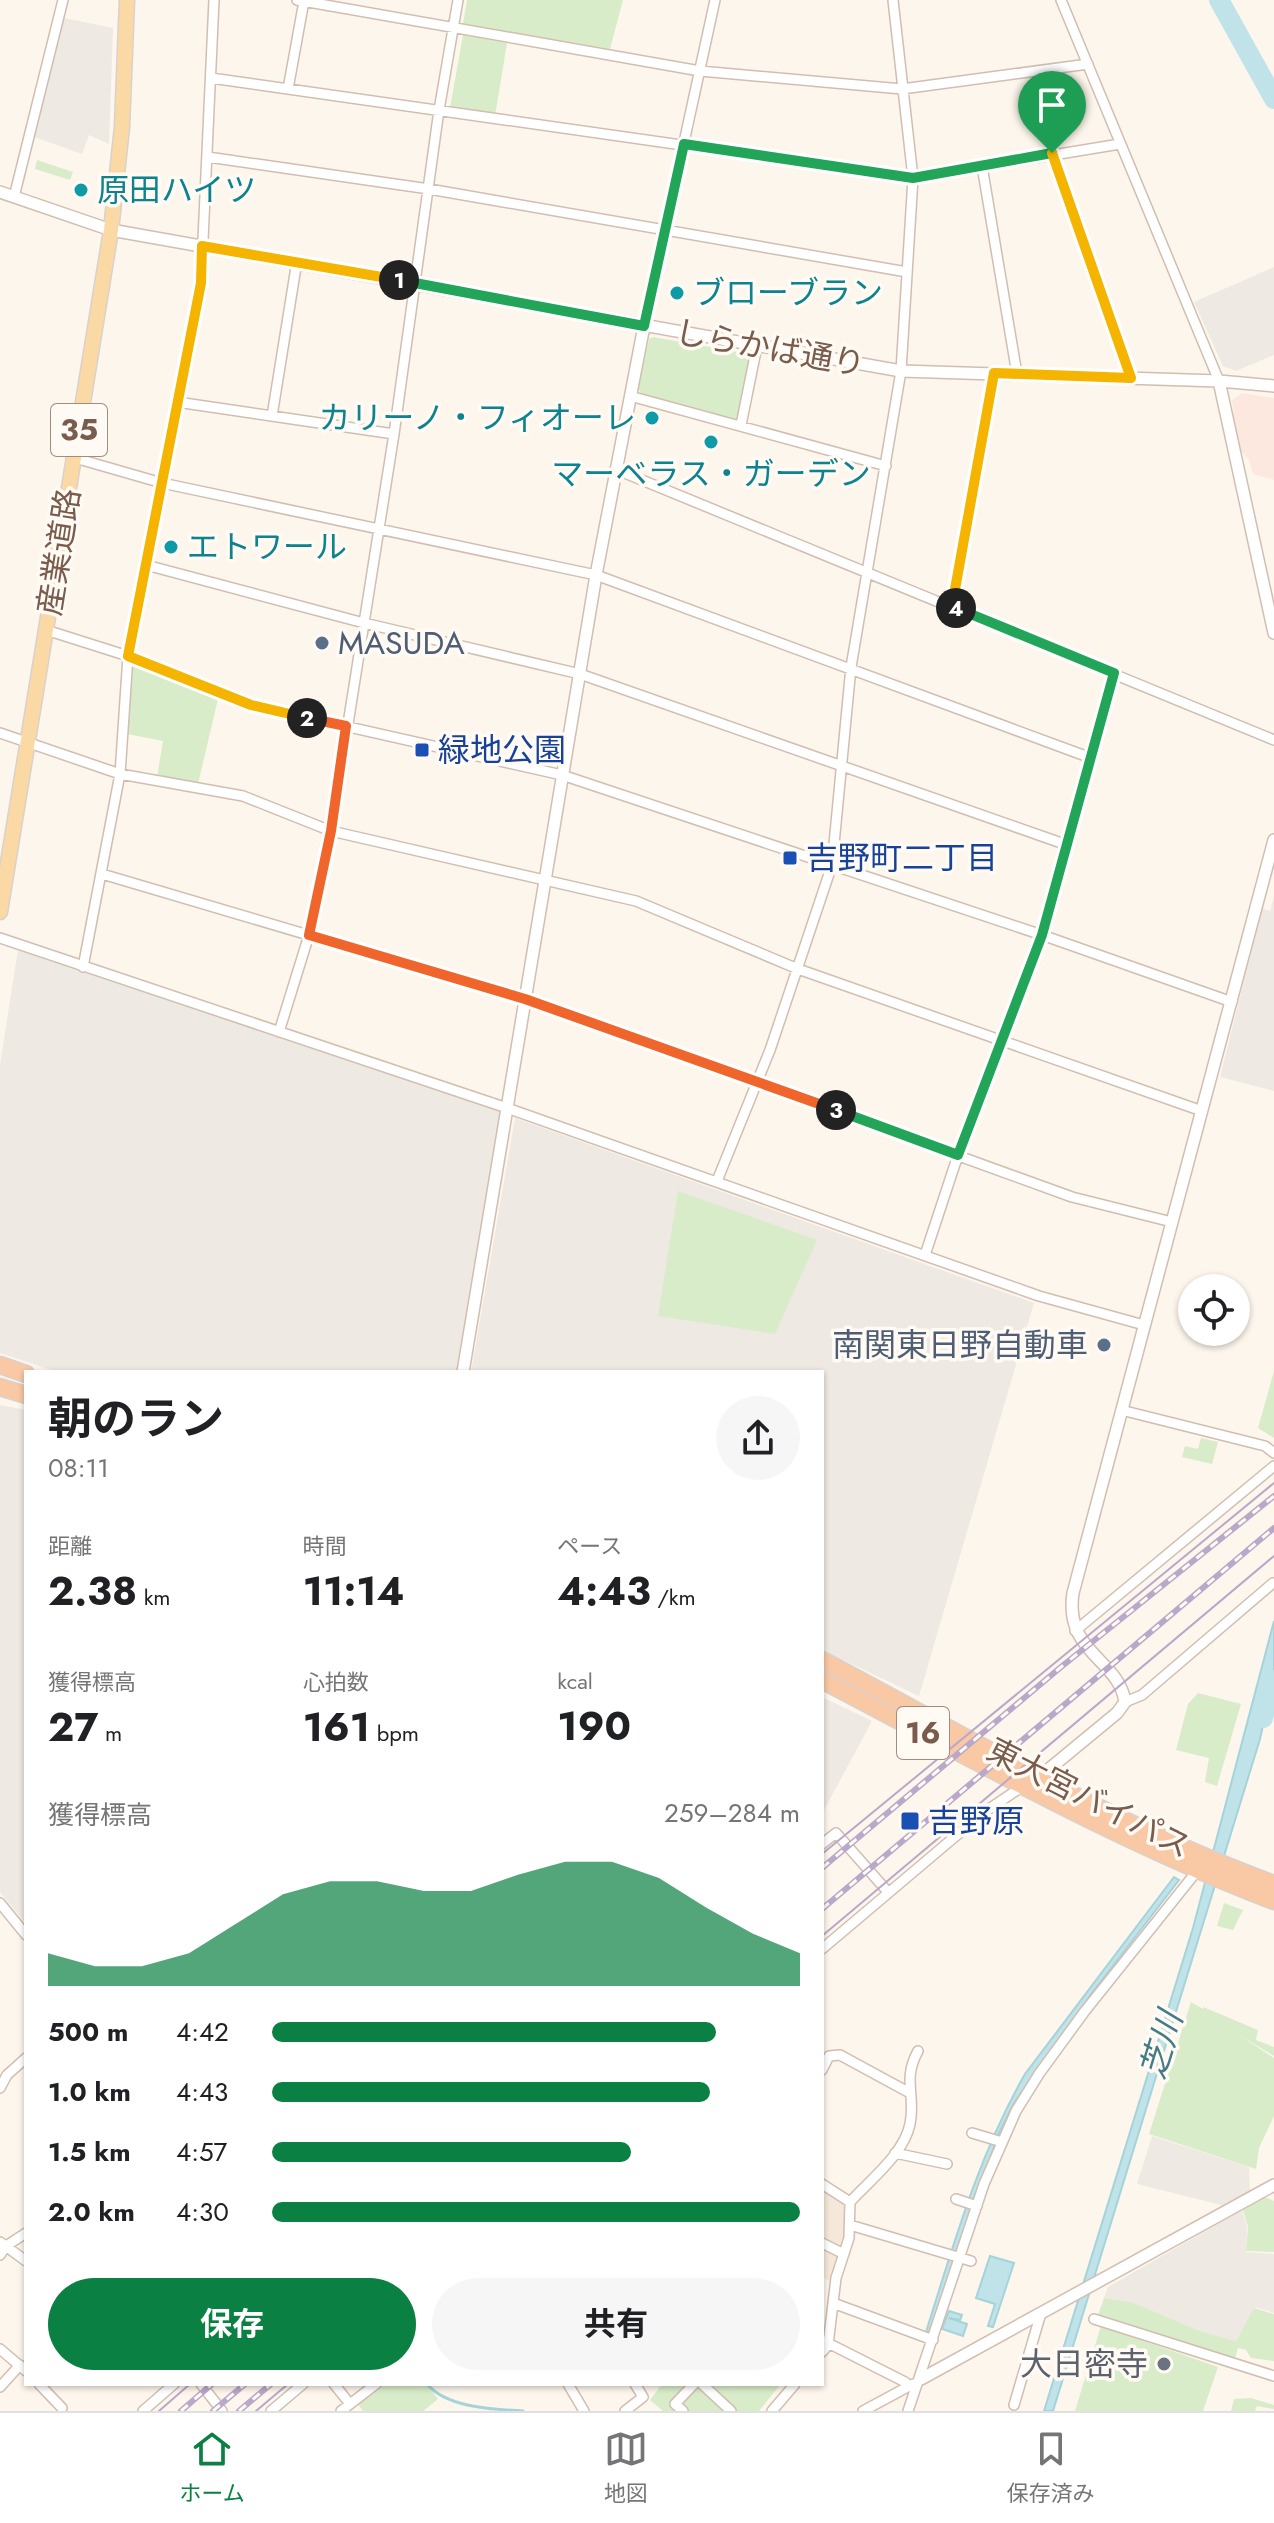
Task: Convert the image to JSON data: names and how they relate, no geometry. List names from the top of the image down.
{
  "streets": {
    "highway": ["16", "東大宮バイパス"],
    "main road": ["35", "産業道路"],
    "street": ["しらかば通り"]
  },
  "crossings": [
    ["しらかば通り", "産業道路"]
  ],
  "water": ["芝川"],
  "places": {
    "other": [
      "原田ハイツ",
      "ブローブラン",
      "カリーノ・フィオーレ",
      "マーベラス・ガーデン",
      "エトワール",
      "MASUDA",
      "南関東日野自動車",
      "大日密寺"
    ],
    "transit": ["緑地公園", "吉野町二丁目", "吉野原"]
  },
  "page": {
    "pins": [
      "1",
      "4",
      "2",
      "3"
    ],
    "heading": ["朝のラン", "08:11"],
    "stats": [
      ["距離", "2.38 km"],
      ["時間", "11:14"],
      ["ペース", "4:43 /km"],
      ["獲得標高", "27 m"],
      ["心拍数", "161 bpm"],
      ["kcal", "190"]
    ],
    "chart": ["獲得標高", "259–284 m"],
    "list": [
      {
        "name": "500 m",
        "note": "4:42"
      },
      {
        "name": "1.0 km",
        "note": "4:43"
      },
      {
        "name": "1.5 km",
        "note": "4:57"
      },
      {
        "name": "2.0 km",
        "note": "4:30"
      }
    ],
    "buttons": ["保存", "共有"],
    "tabs": ["ホーム", "地図", "保存済み"]
  }
}
